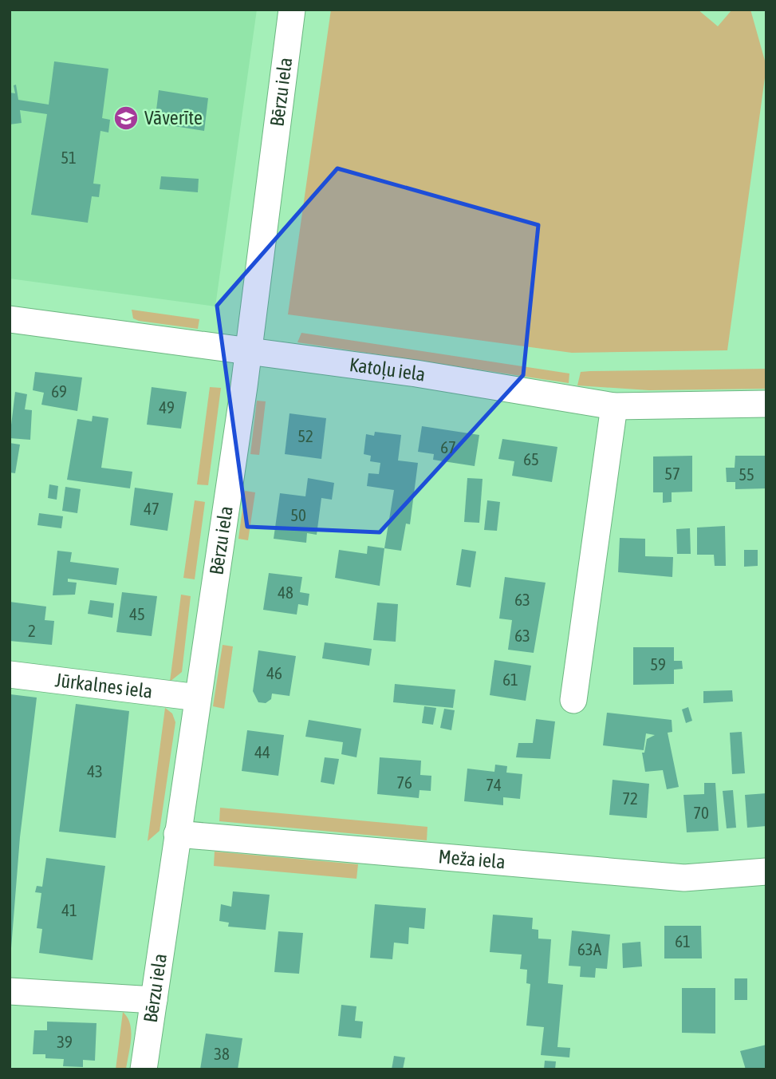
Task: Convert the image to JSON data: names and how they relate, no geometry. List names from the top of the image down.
{
  "streets": {
    "street": [
      "Bērzu iela",
      "Katoļu iela",
      "Jūrkalnes iela",
      "Meža iela"
    ]
  },
  "crossings": [
    ["Bērzu iela", "Katoļu iela"],
    ["Bērzu iela", "Jūrkalnes iela"],
    ["Bērzu iela", "Meža iela"]
  ],
  "places": {
    "school or university": ["Vāverīte"]
  },
  "house_numbers": [
    "51",
    "69",
    "49",
    "52",
    "67",
    "65",
    "57",
    "55",
    "47",
    "50",
    "48",
    "63",
    "45",
    "2",
    "63",
    "59",
    "46",
    "61",
    "44",
    "43",
    "76",
    "74",
    "72",
    "70",
    "41",
    "61",
    "63A",
    "39",
    "38"
  ]
}
